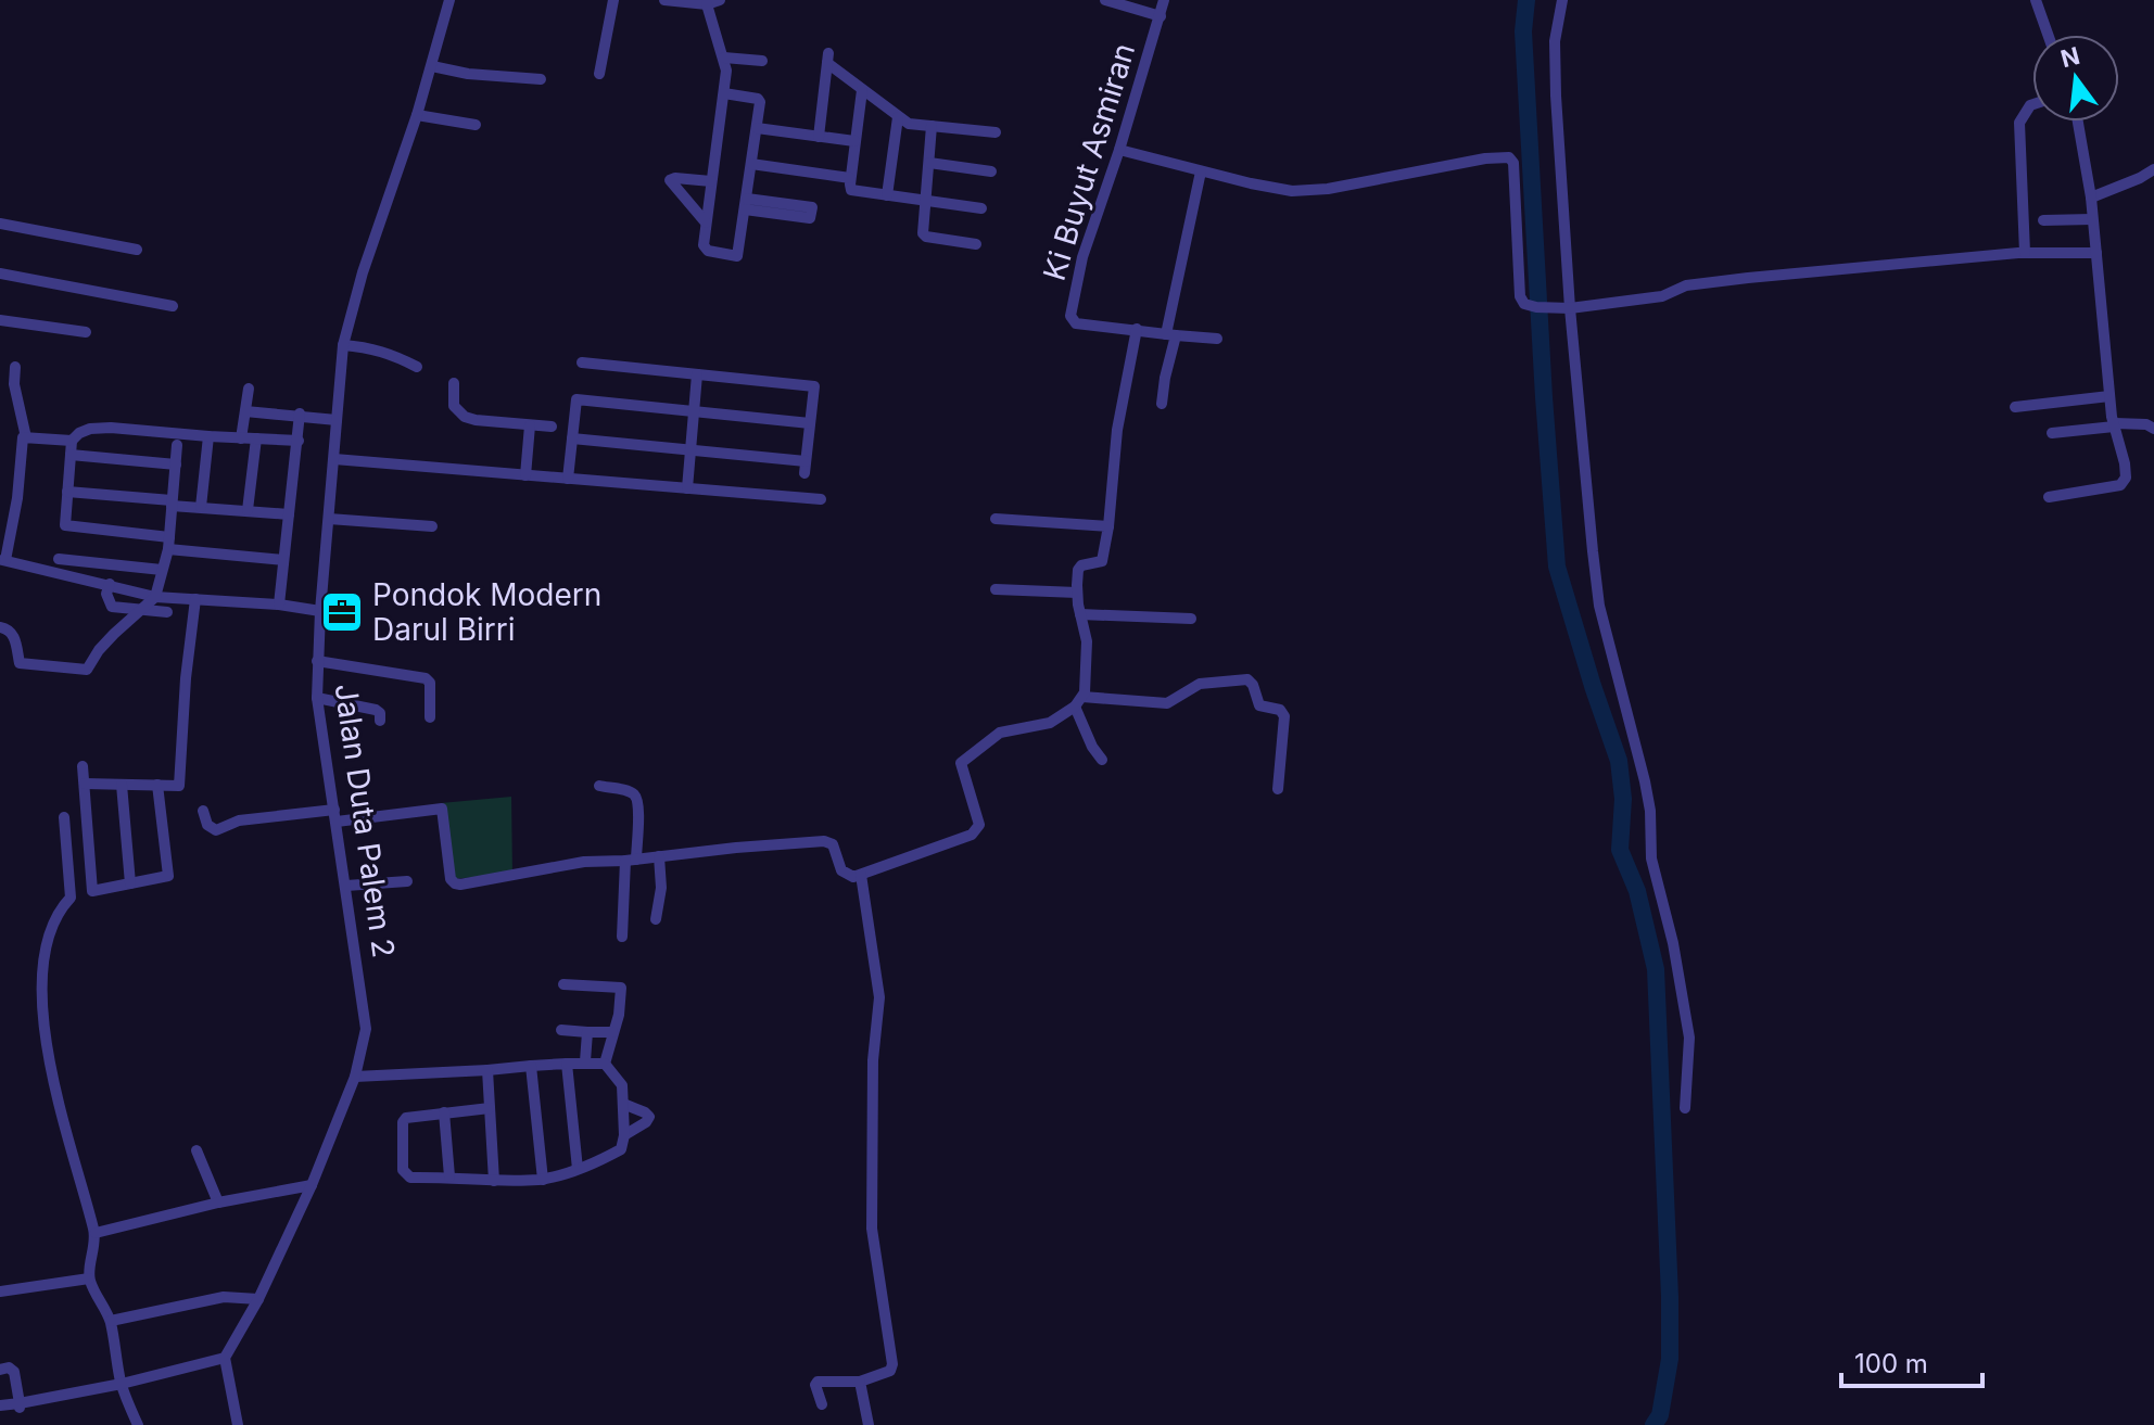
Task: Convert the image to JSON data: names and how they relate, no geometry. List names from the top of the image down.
{
  "streets": {
    "street": ["Ki Buyut Asmiran", "Jalan Duta Palem 2"]
  },
  "places": {
    "office": ["Pondok Modern Darul Birri"]
  },
  "scale_bar": "100 m",
  "north": "top"
}
